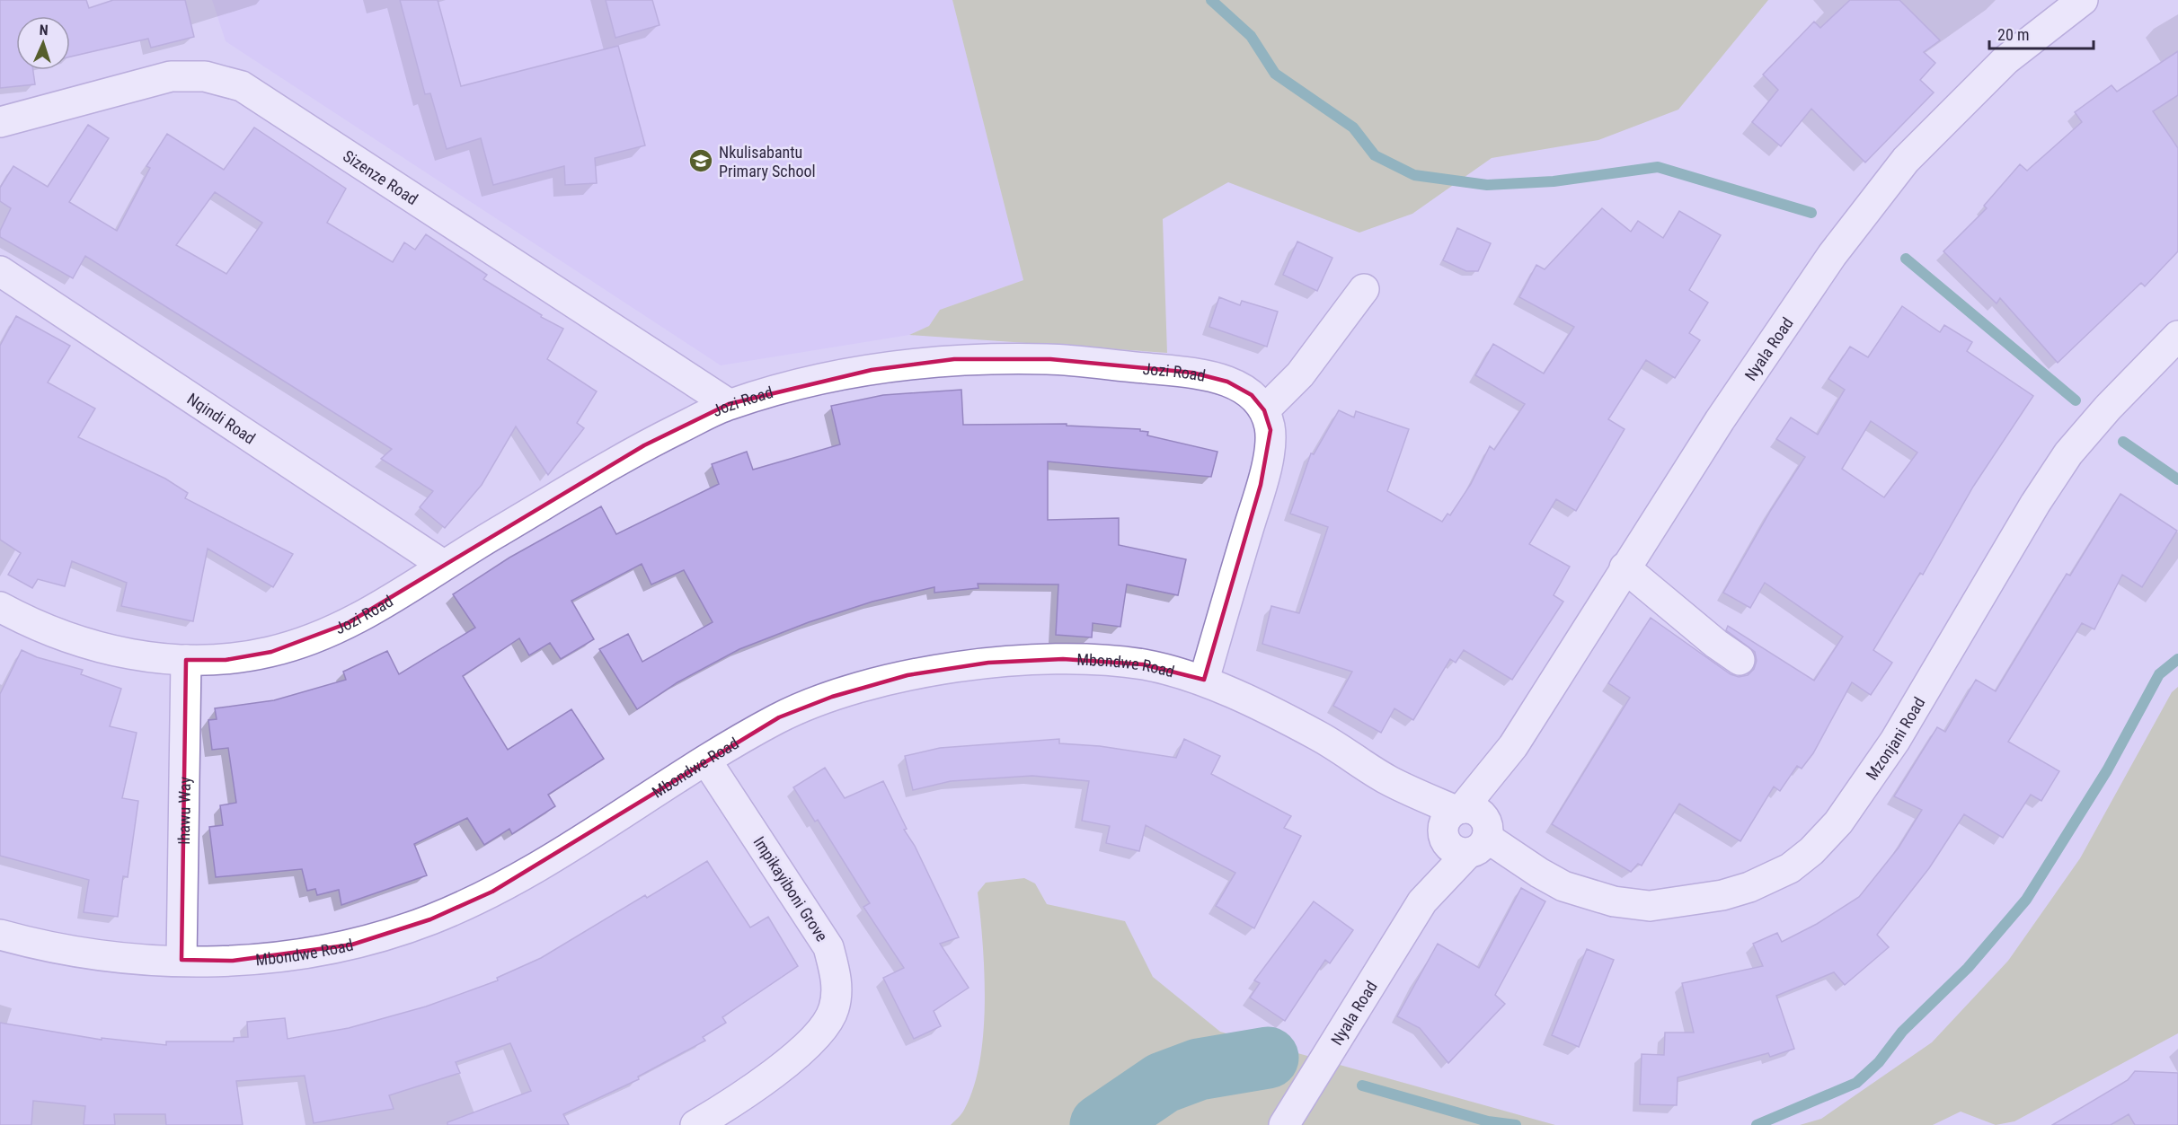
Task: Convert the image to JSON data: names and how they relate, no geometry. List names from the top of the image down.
{
  "streets": {
    "street": [
      "Sizenze Road",
      "Nyala Road",
      "Jozi Road",
      "Nqindi Road",
      "Mbondwe Road",
      "Mzonjani Road",
      "Ihawu Way",
      "Impikayiboni Grove"
    ]
  },
  "crossings": [
    ["Sizenze Road", "Jozi Road"],
    ["Nyala Road", "Mbondwe Road"],
    ["Nyala Road", "Mzonjani Road"],
    ["Jozi Road", "Nqindi Road"],
    ["Jozi Road", "Ihawu Way"],
    ["Mbondwe Road", "Mzonjani Road"],
    ["Mbondwe Road", "Ihawu Way"],
    ["Mbondwe Road", "Impikayiboni Grove"]
  ],
  "places": {
    "school or university": ["Nkulisabantu Primary School"]
  },
  "scale_bar": "20 m",
  "north": "top"
}
